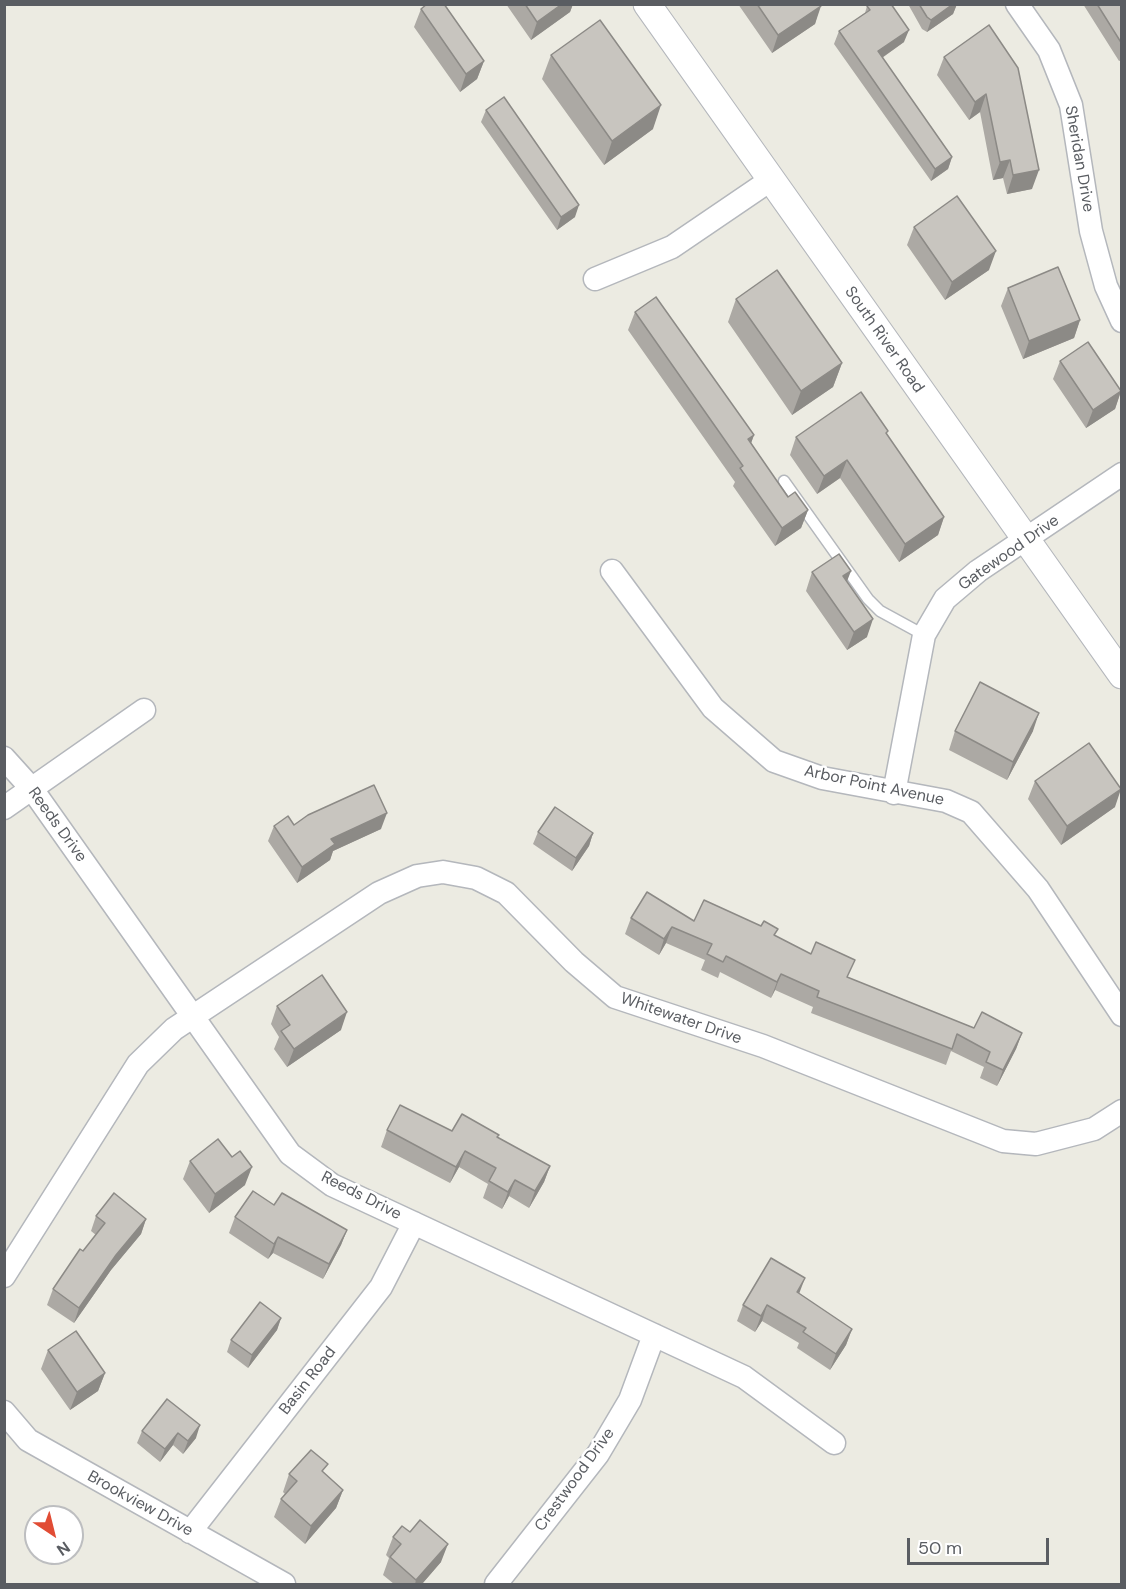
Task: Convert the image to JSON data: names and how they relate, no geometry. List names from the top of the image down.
{
  "streets": {
    "street": [
      "Sheridan Drive",
      "South River Road",
      "Gatewood Drive",
      "Arbor Point Avenue",
      "Reeds Drive",
      "Whitewater Drive",
      "Basin Road",
      "Crestwood Drive",
      "Brookview Drive"
    ]
  },
  "crossings": [
    ["South River Road", "Gatewood Drive"],
    ["Gatewood Drive", "Arbor Point Avenue"],
    ["Reeds Drive", "Whitewater Drive"],
    ["Reeds Drive", "Basin Road"],
    ["Reeds Drive", "Crestwood Drive"],
    ["Basin Road", "Brookview Drive"]
  ],
  "scale_bar": "50 m",
  "north": "bottom right"
}
